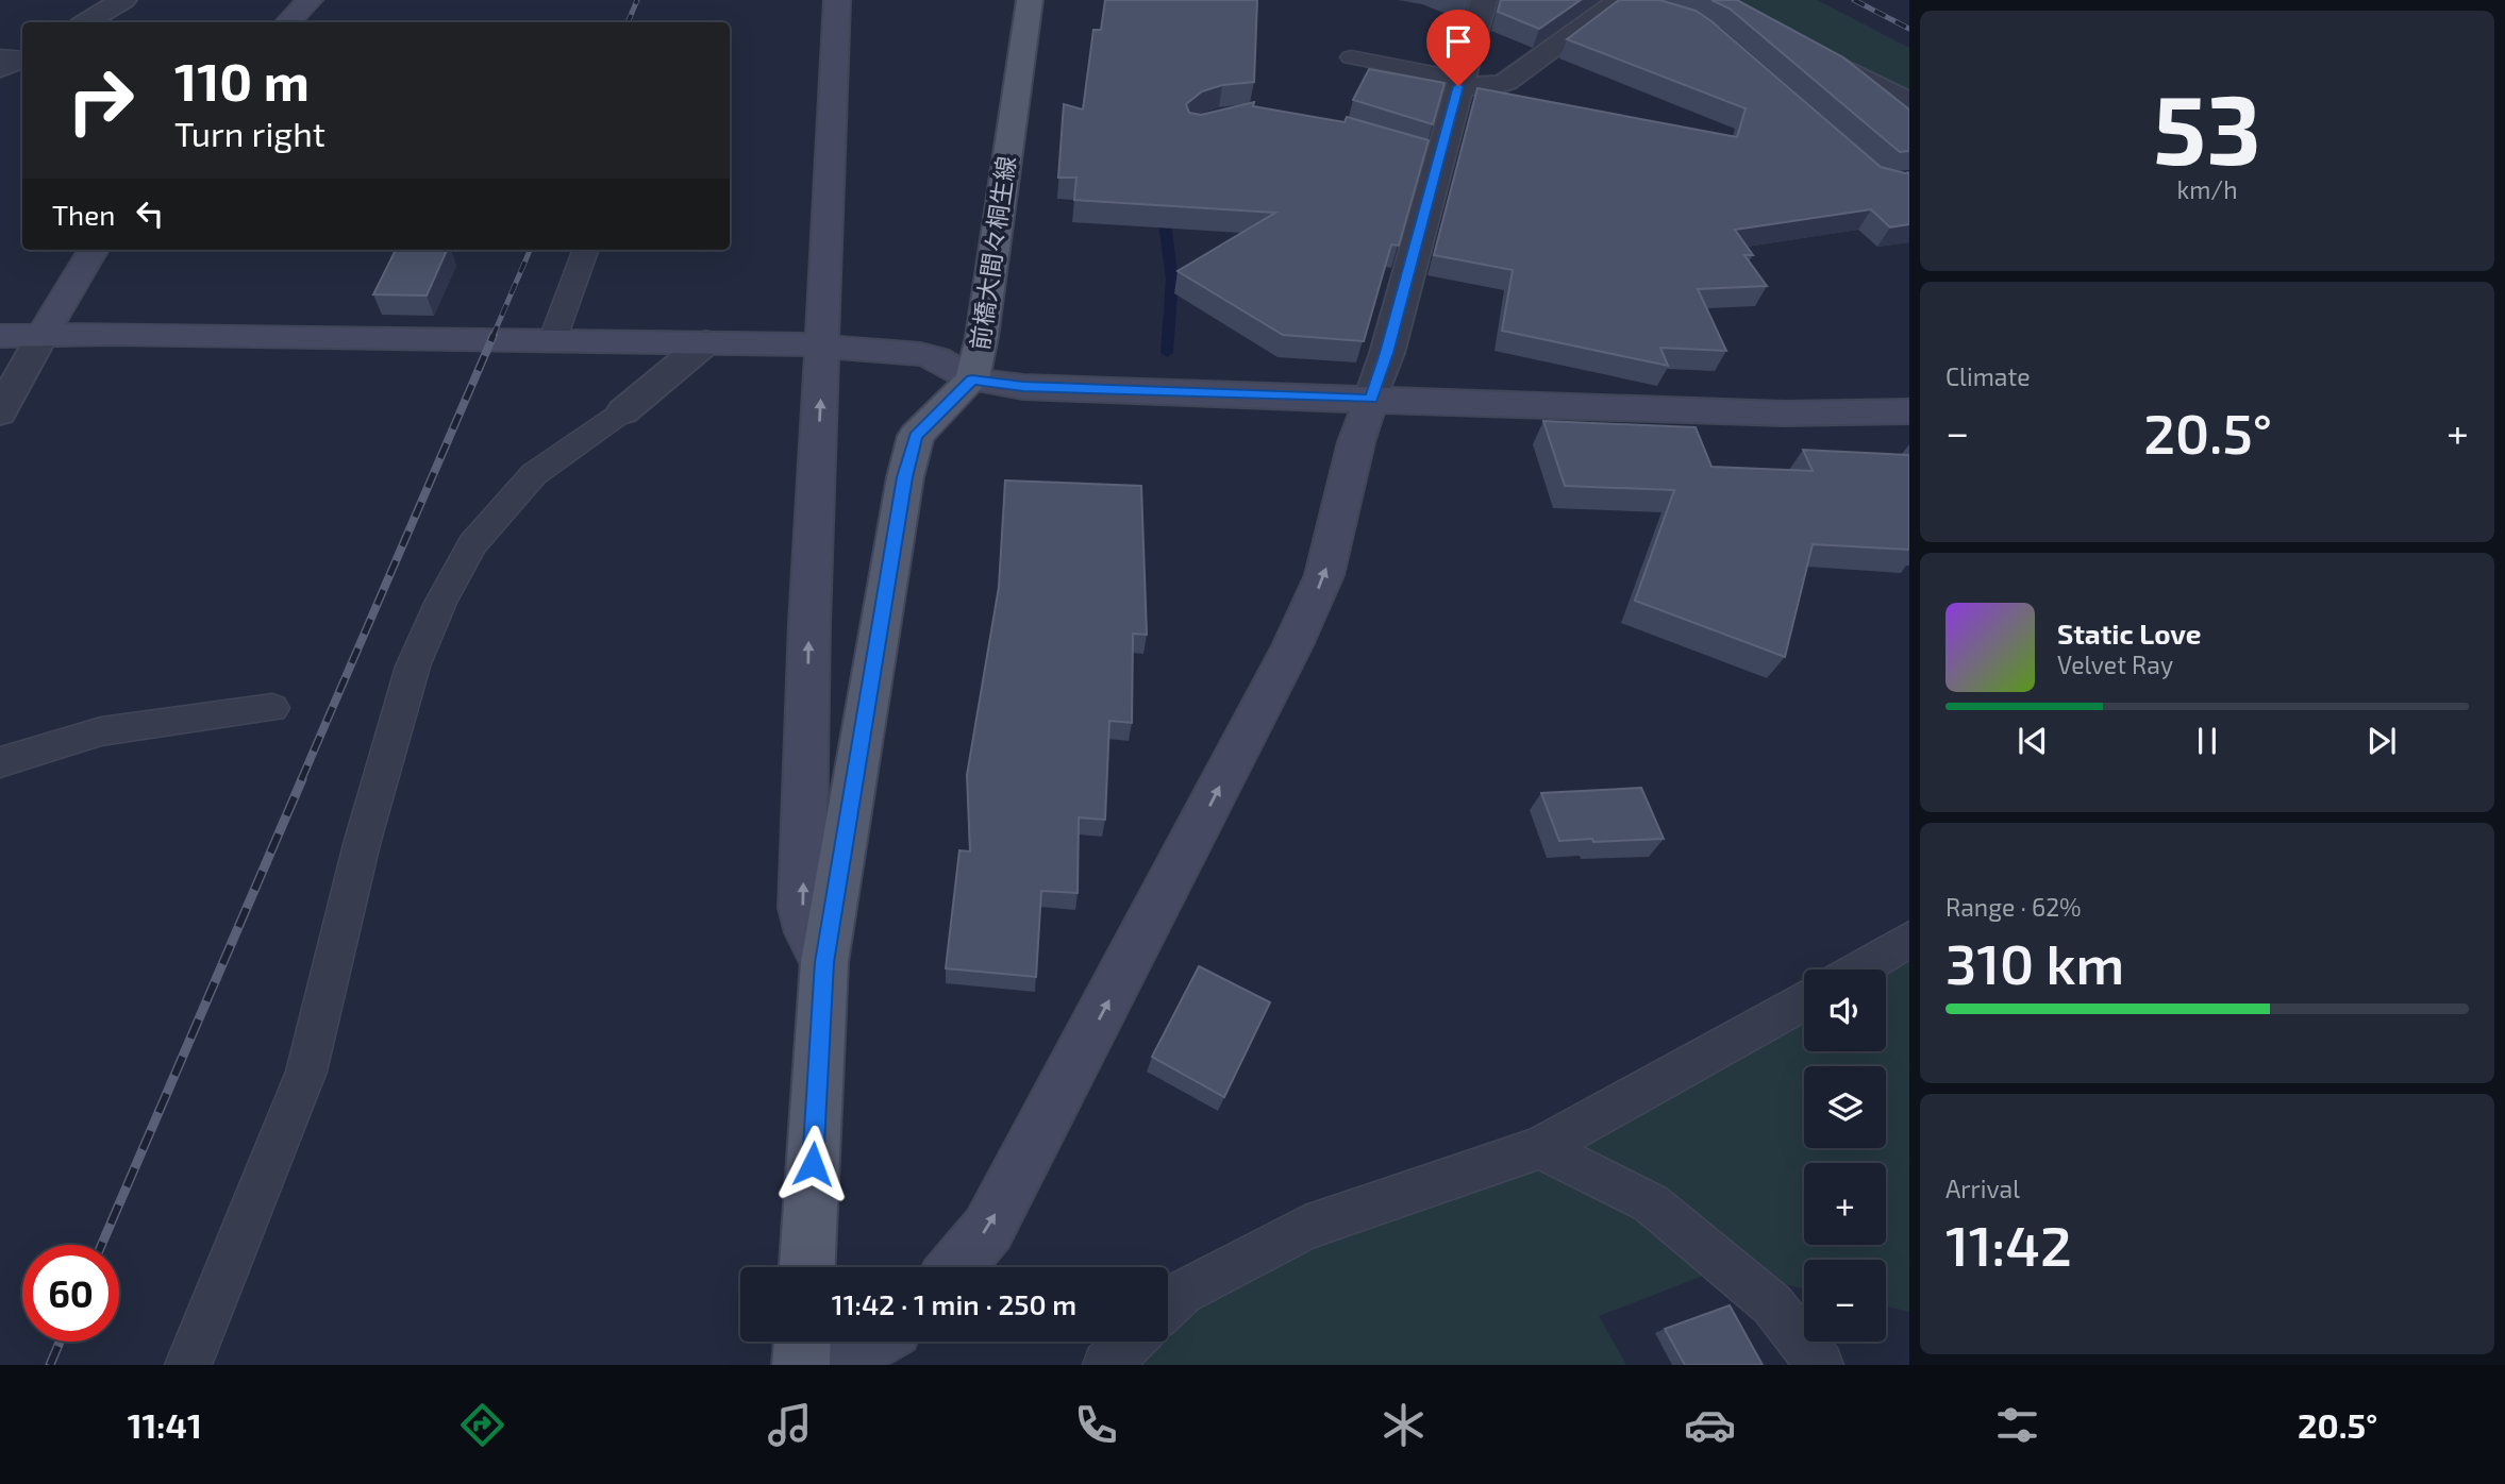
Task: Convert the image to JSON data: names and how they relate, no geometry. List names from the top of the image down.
{
  "streets": {
    "main road": ["前橋大間々桐生線"]
  },
  "page": {
    "tile": [
      ["53", "km/h"],
      "Climate",
      ["Range · 62%", "310 km"],
      ["Arrival", "11:42"]
    ],
    "turn": ["110 m", "Turn right"],
    "then": "Then",
    "heat": ["−", "20.5°", "+"],
    "song": ["Static Love", "Velvet Ray"],
    "map_buttons": ["+", "−"],
    "limit": "60",
    "trip": "11:42 · 1 min · 250 m",
    "tabs": ["11:41", "20.5°"]
  }
}
